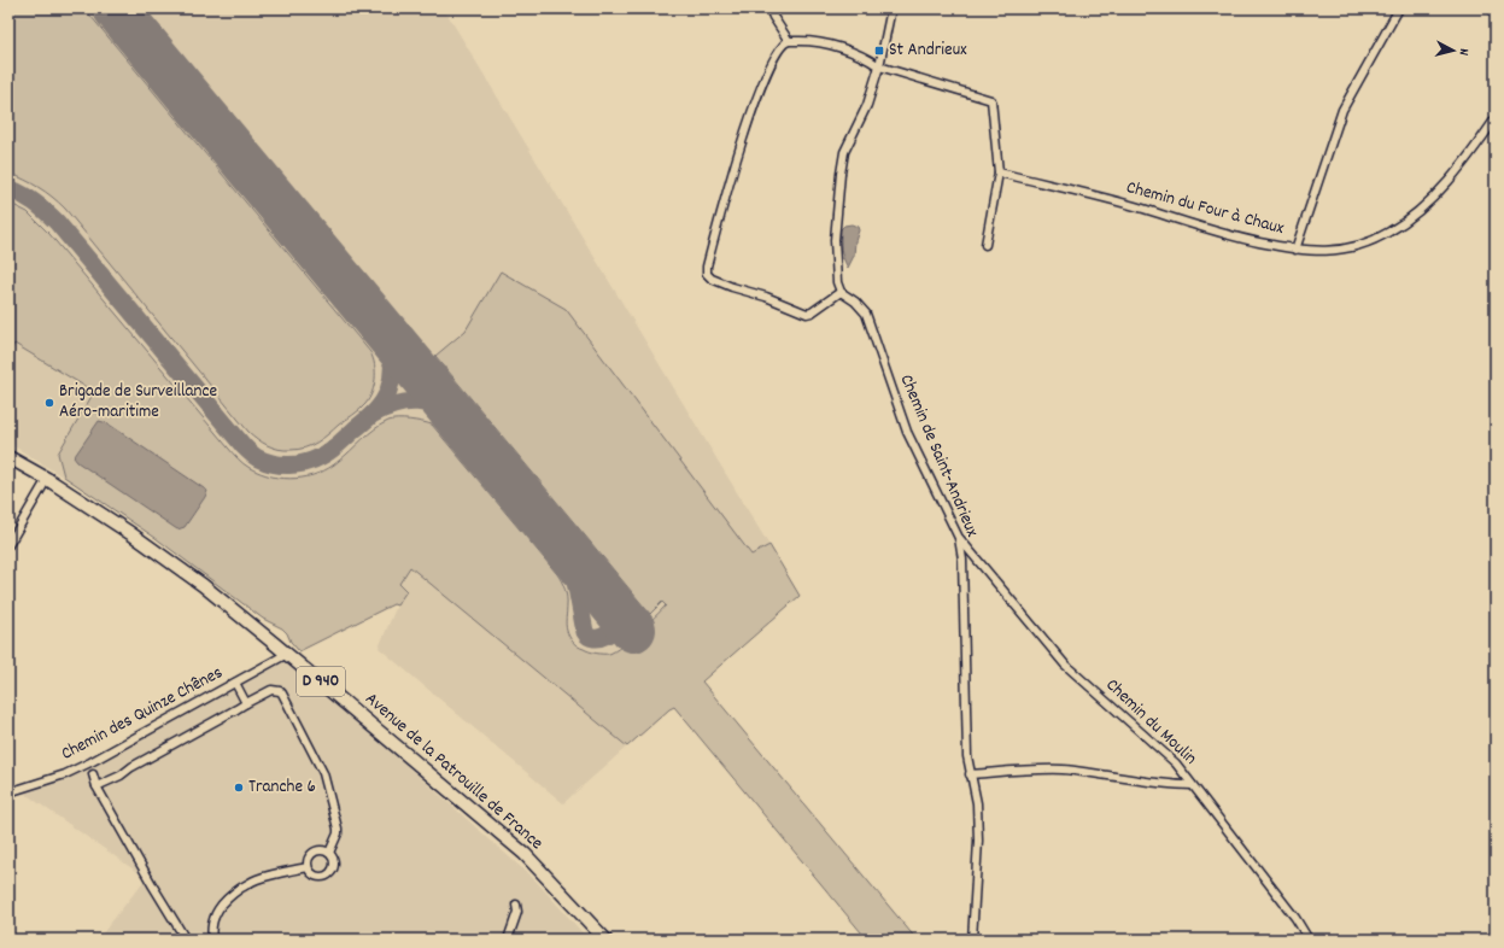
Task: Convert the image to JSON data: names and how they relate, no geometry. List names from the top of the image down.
{
  "streets": {
    "main road": ["D 940", "Avenue de la Patrouille de France"],
    "street": [
      "Chemin du Four à Chaux",
      "Chemin de Saint-Andrieux",
      "Chemin des Quinze Chênes",
      "Chemin du Moulin"
    ]
  },
  "crossings": [
    ["Chemin de Saint-Andrieux", "Chemin du Moulin"],
    ["Chemin des Quinze Chênes", "Avenue de la Patrouille de France"]
  ],
  "places": {
    "transit": ["St Andrieux"],
    "other": ["Brigade de Surveillance Aéro-maritime", "Tranche 6"]
  },
  "north": "right"
}
